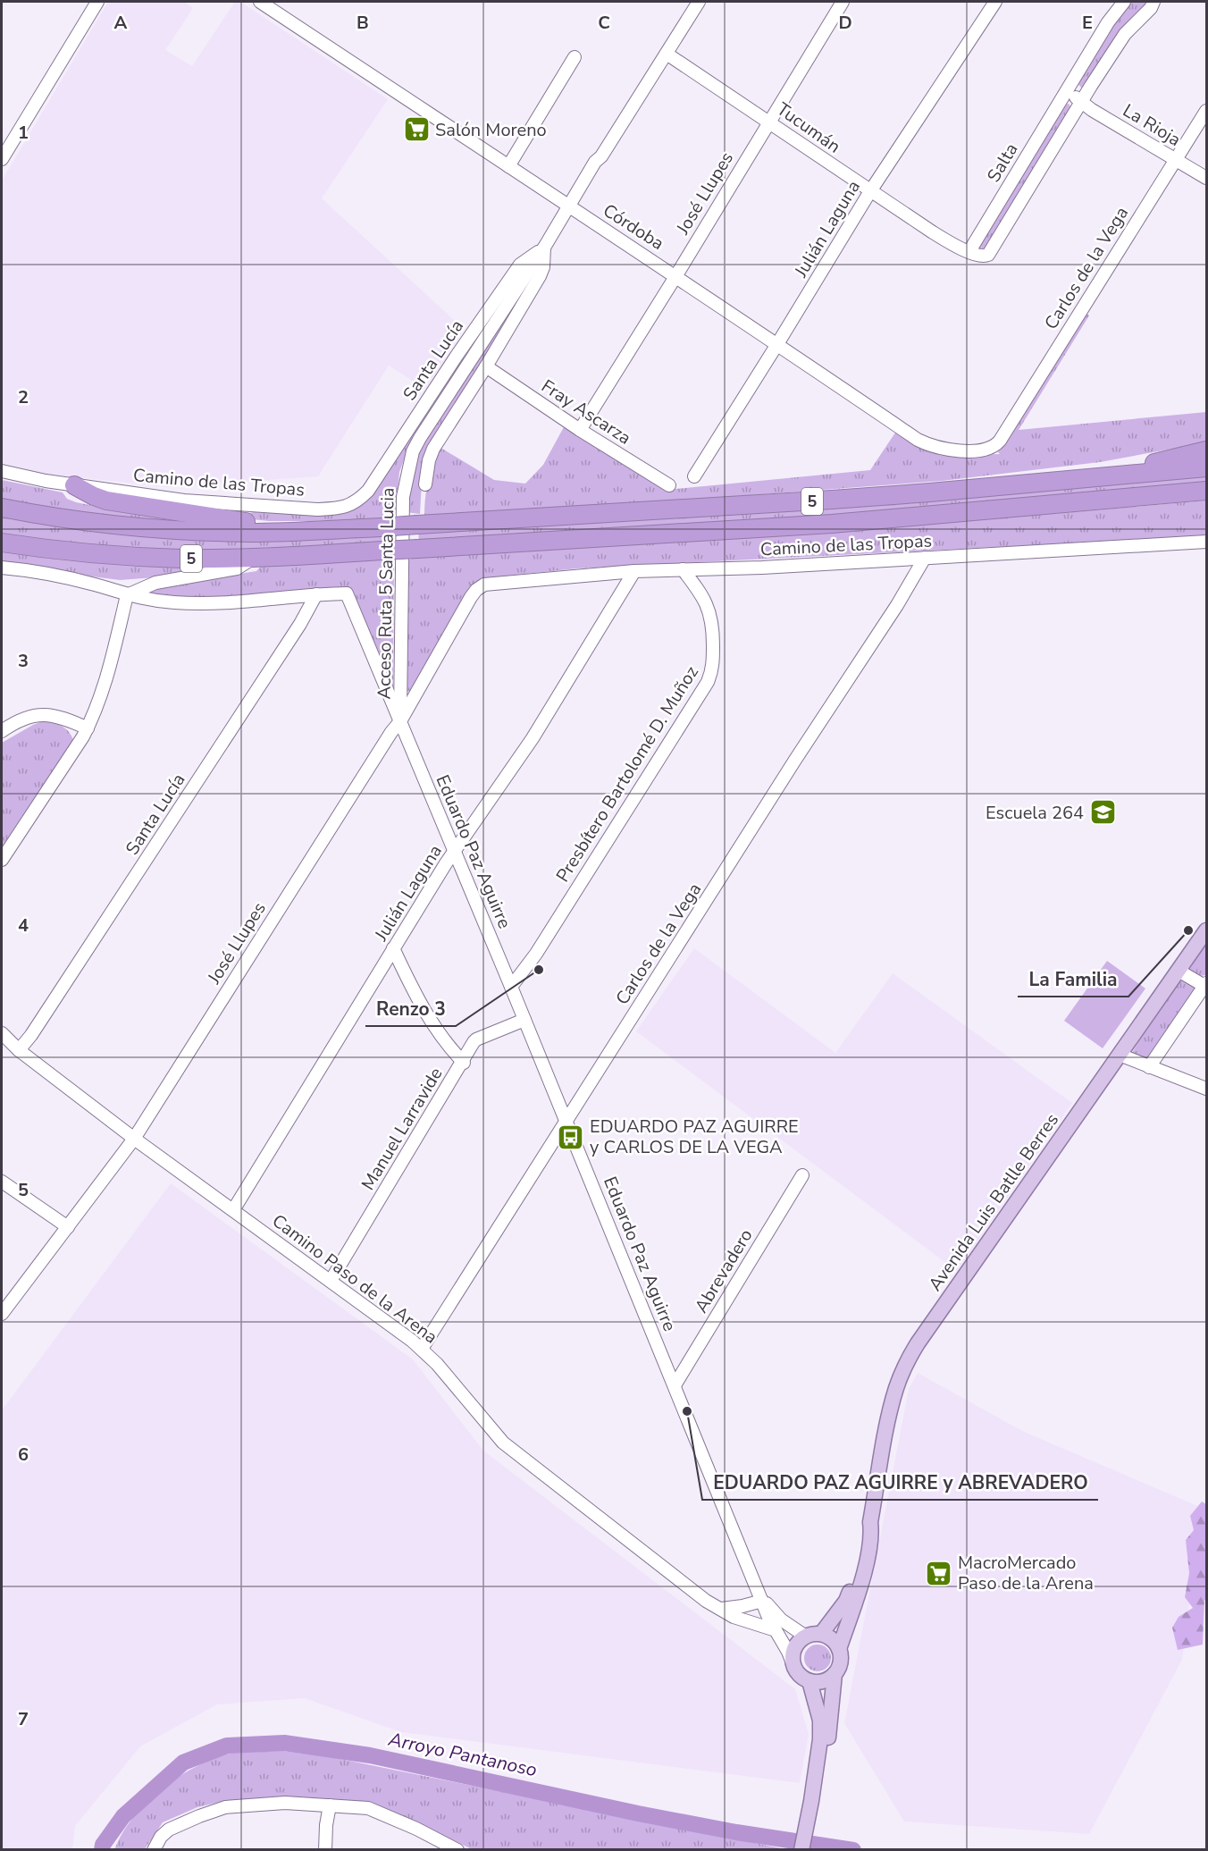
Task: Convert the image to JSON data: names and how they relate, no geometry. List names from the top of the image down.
{
  "streets": {
    "highway": ["5"],
    "main road": ["Avenida Luis Batlle Berres"],
    "street": [
      "La Rioja",
      "Tucumán",
      "Salta",
      "José Llupes",
      "Córdoba",
      "Julián Laguna",
      "Carlos de la Vega",
      "Santa Lucía",
      "Fray Ascarza",
      "Camino de las Tropas",
      "Acceso Ruta 5 Santa Lucia",
      "Presbítero Bartolomé D. Muñoz",
      "Eduardo Paz Aguirre",
      "Manuel Larravide",
      "Abrevadero",
      "Camino Paso de la Arena"
    ]
  },
  "crossings": [
    ["La Rioja", "Salta"],
    ["La Rioja", "Carlos de la Vega"],
    ["Tucumán", "Salta"],
    ["Tucumán", "José Llupes"],
    ["Tucumán", "Julián Laguna"],
    ["Tucumán", "Santa Lucía"],
    ["José Llupes", "Córdoba"],
    ["José Llupes", "Fray Ascarza"],
    ["José Llupes", "Camino de las Tropas"],
    ["José Llupes", "Acceso Ruta 5 Santa Lucia"],
    ["José Llupes", "Eduardo Paz Aguirre"],
    ["José Llupes", "Camino Paso de la Arena"],
    ["Córdoba", "Julián Laguna"],
    ["Córdoba", "Carlos de la Vega"],
    ["Córdoba", "Santa Lucía"],
    ["Julián Laguna", "Camino de las Tropas"],
    ["Julián Laguna", "Eduardo Paz Aguirre"],
    ["Julián Laguna", "Camino Paso de la Arena"],
    ["Carlos de la Vega", "Camino de las Tropas"],
    ["Carlos de la Vega", "Eduardo Paz Aguirre"],
    ["Carlos de la Vega", "Camino Paso de la Arena"],
    ["Santa Lucía", "Fray Ascarza"],
    ["Santa Lucía", "Camino de las Tropas"],
    ["Santa Lucía", "Acceso Ruta 5 Santa Lucia"],
    ["Santa Lucía", "Eduardo Paz Aguirre"],
    ["Santa Lucía", "Camino Paso de la Arena"],
    ["Camino de las Tropas", "Presbítero Bartolomé D. Muñoz"],
    ["Acceso Ruta 5 Santa Lucia", "Eduardo Paz Aguirre"],
    ["Presbítero Bartolomé D. Muñoz", "Eduardo Paz Aguirre"],
    ["Eduardo Paz Aguirre", "Manuel Larravide"],
    ["Eduardo Paz Aguirre", "Abrevadero"],
    ["Manuel Larravide", "Camino Paso de la Arena"]
  ],
  "water": ["Arroyo Pantanoso"],
  "places": {
    "supermarket": ["Salón Moreno", "MacroMercado Paso de la Arena"],
    "school or university": ["Escuela 264"],
    "other": ["La Familia", "Renzo 3", "EDUARDO PAZ AGUIRRE y ABREVADERO"],
    "bus stop": ["EDUARDO PAZ AGUIRRE y CARLOS DE LA VEGA"]
  },
  "grid": {
    "columns": [
      "A",
      "B",
      "C",
      "D",
      "E"
    ],
    "rows": [
      "1",
      "2",
      "3",
      "4",
      "5",
      "6",
      "7"
    ]
  }
}
